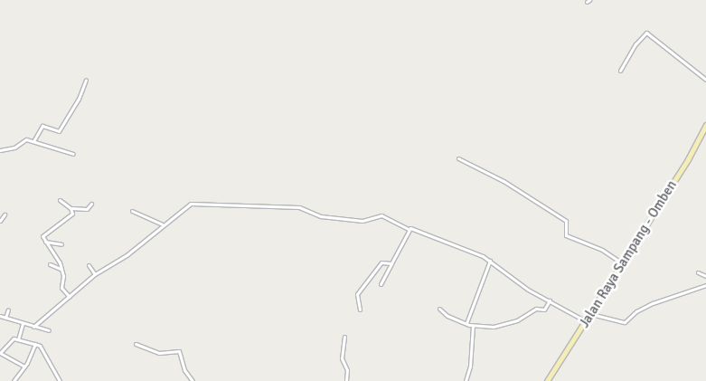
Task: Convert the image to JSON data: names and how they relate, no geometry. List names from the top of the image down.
{
  "streets": {
    "main road": ["Jalan Raya Sampang - Omben"]
  }
}
